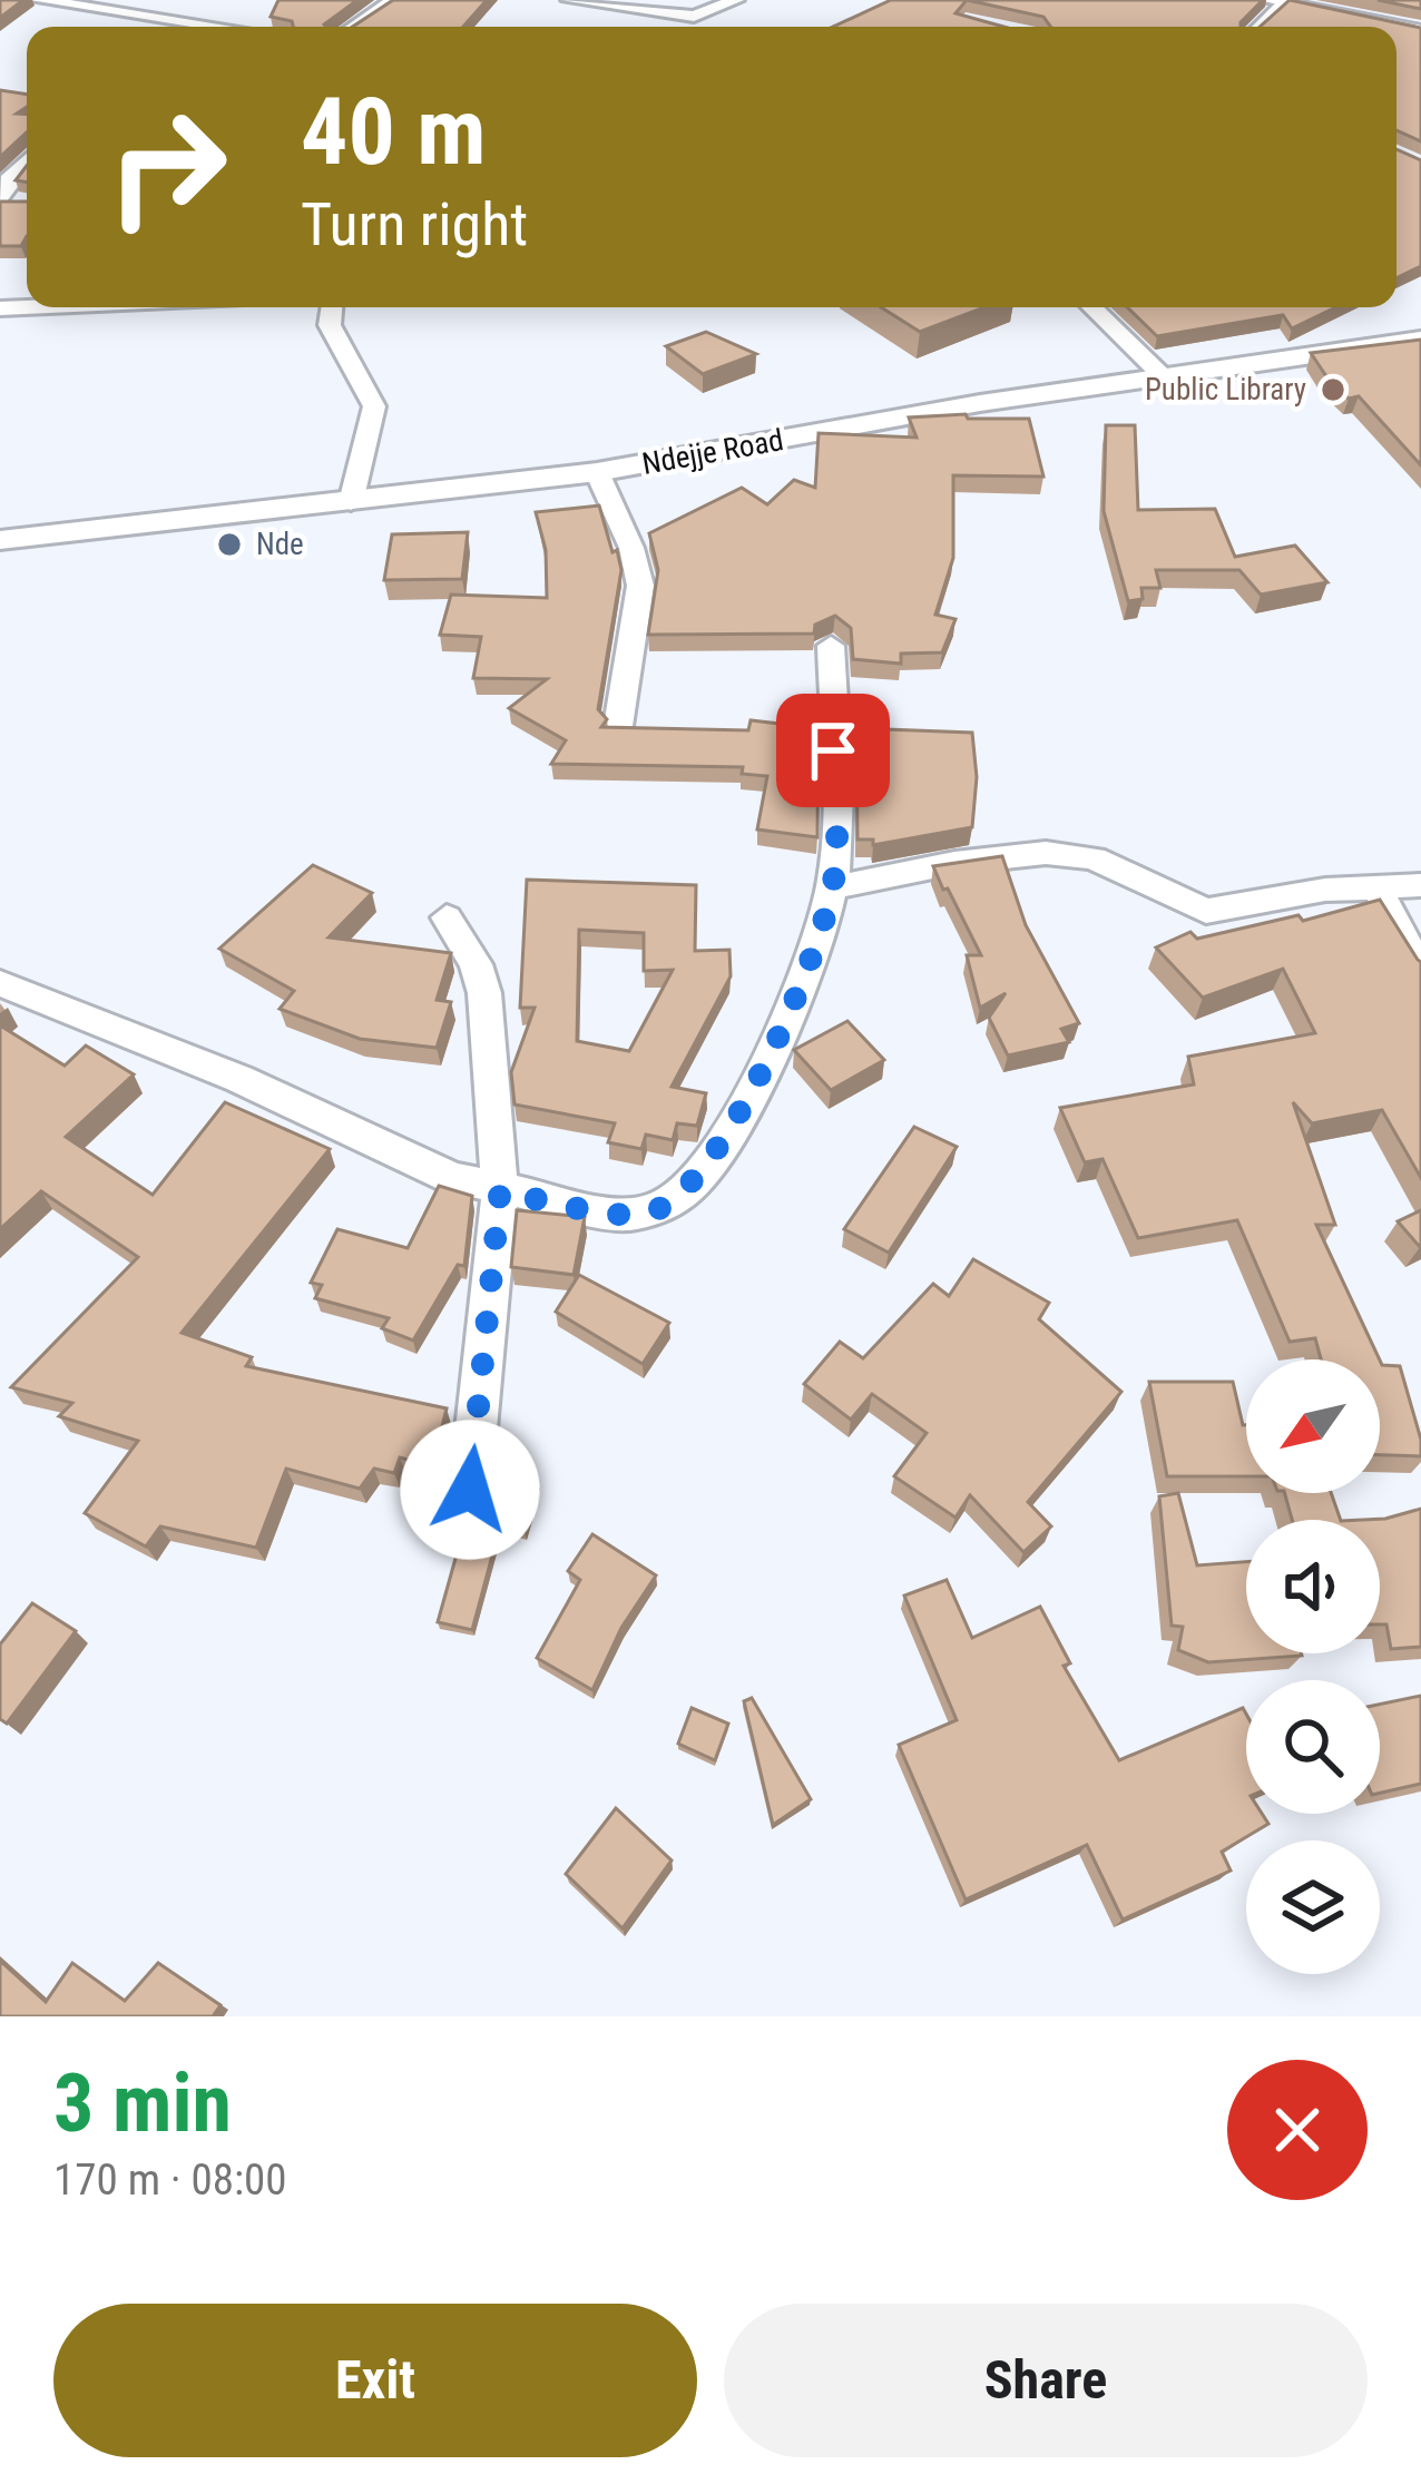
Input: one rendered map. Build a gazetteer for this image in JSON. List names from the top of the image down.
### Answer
{
  "streets": {
    "street": ["Ndejje Road"]
  },
  "places": ["Public Library", "Nde"],
  "north": "bottom left",
  "page": {
    "turn": ["40 m", "Turn right"],
    "heading": ["3 min", "170 m · 08:00"],
    "buttons": ["Exit", "Share"]
  }
}
